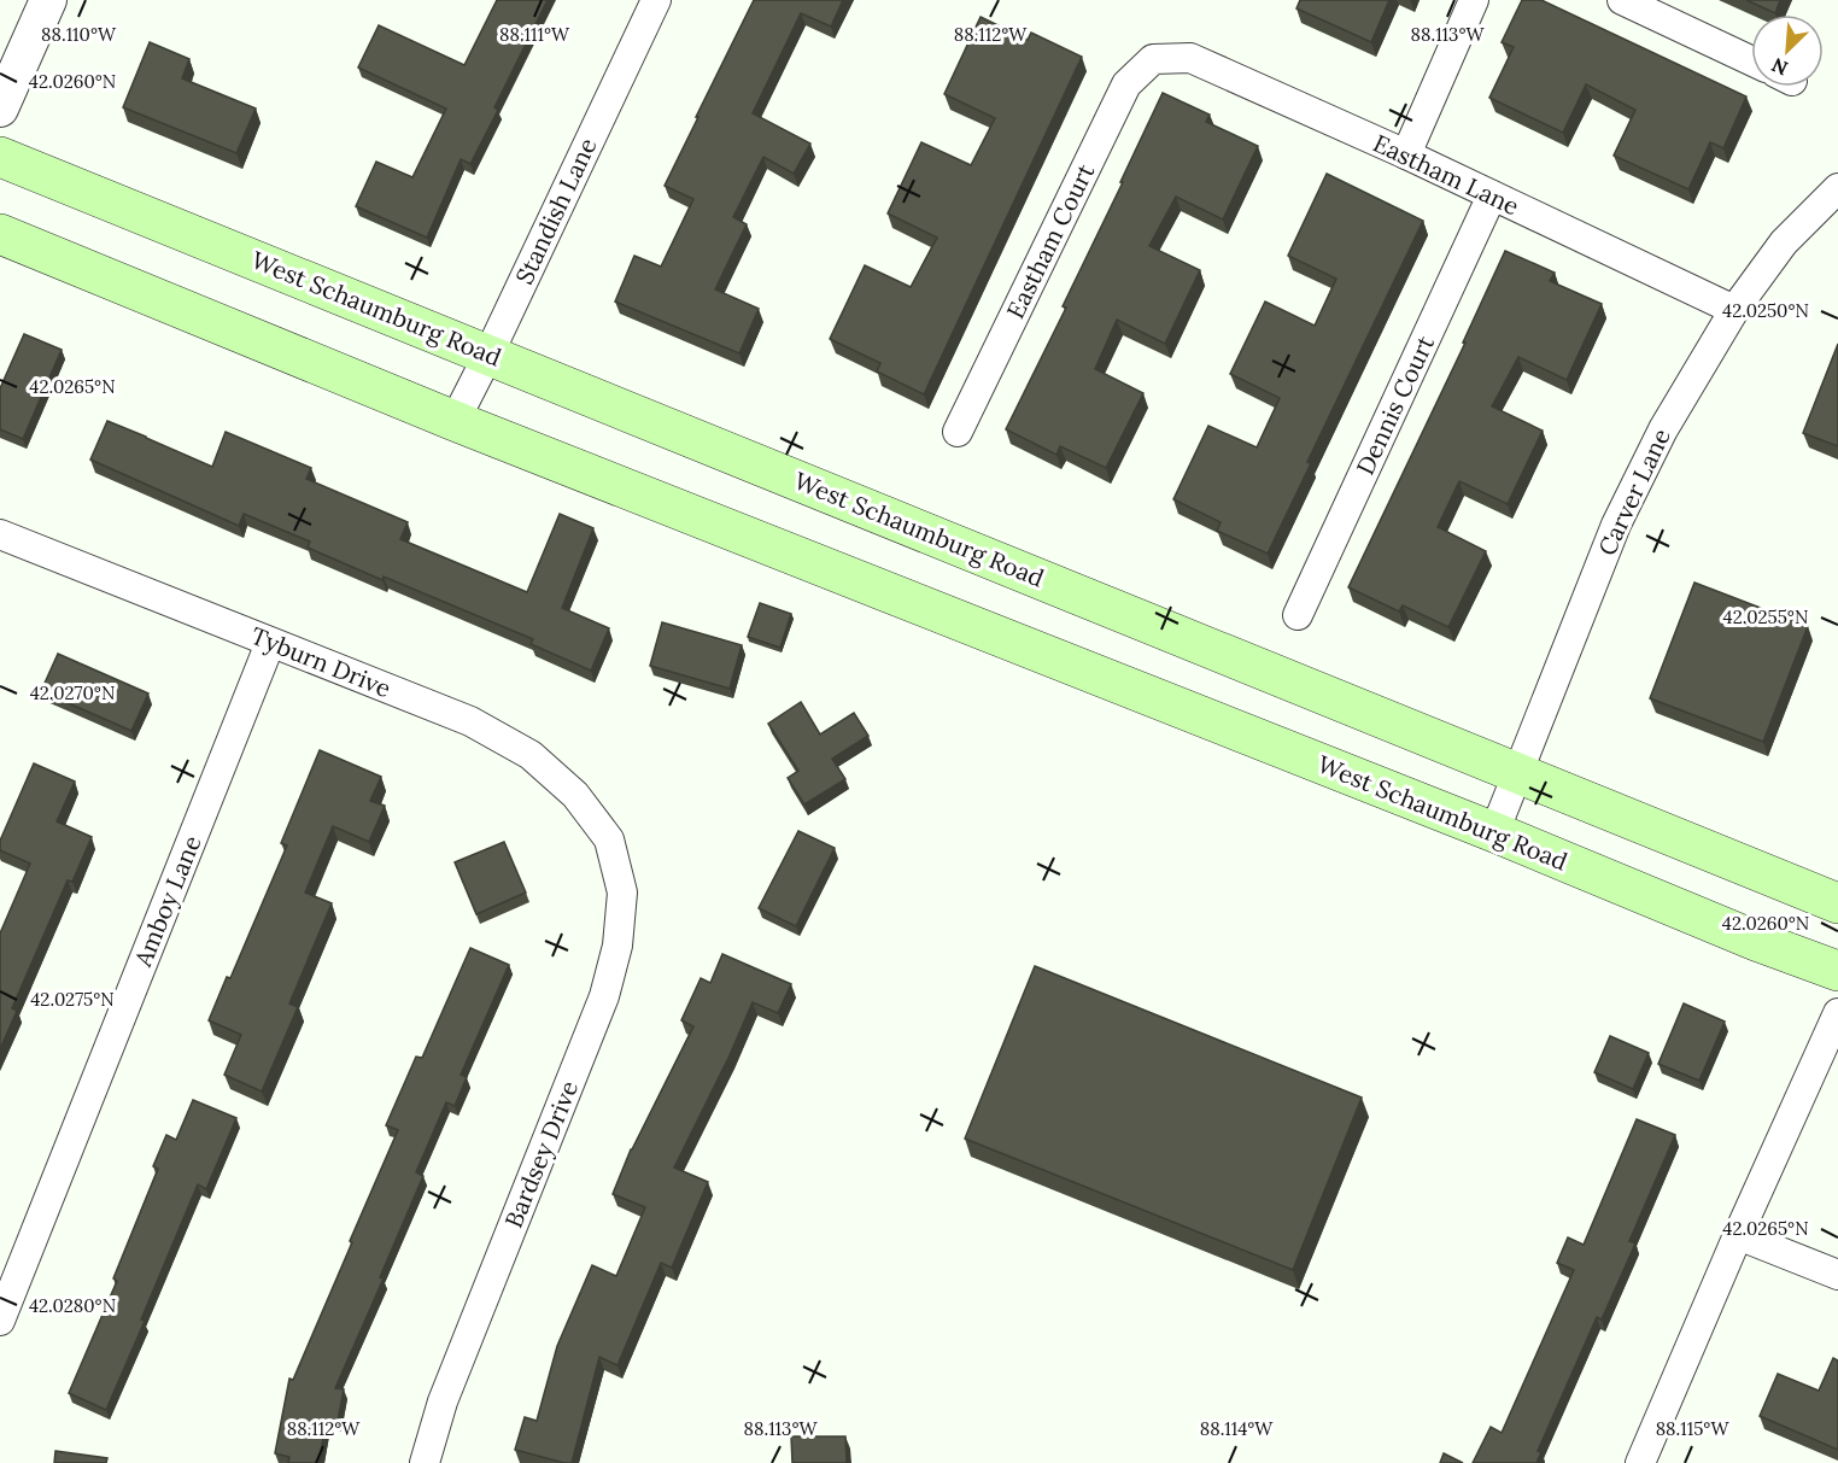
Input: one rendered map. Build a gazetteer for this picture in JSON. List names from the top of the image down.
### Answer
{
  "streets": {
    "main road": ["West Schaumburg Road"],
    "street": [
      "Eastham Lane",
      "Standish Lane",
      "Eastham Court",
      "Dennis Court",
      "Carver Lane",
      "Tyburn Drive",
      "Amboy Lane",
      "Bardsey Drive"
    ]
  },
  "crossings": [
    ["Eastham Lane", "Eastham Court"],
    ["Eastham Lane", "Dennis Court"],
    ["Eastham Lane", "Carver Lane"],
    ["Standish Lane", "West Schaumburg Road"],
    ["West Schaumburg Road", "Carver Lane"],
    ["Tyburn Drive", "Amboy Lane"],
    ["Tyburn Drive", "Bardsey Drive"]
  ],
  "north": "bottom left",
  "coordinates": [
    "88.110°W",
    "88.111°W",
    "88.112°W",
    "88.113°W",
    "42.0260°N",
    "42.0250°N",
    "42.0265°N",
    "42.0255°N",
    "42.0270°N",
    "42.0275°N",
    "42.0280°N",
    "88.114°W",
    "88.115°W"
  ]
}
